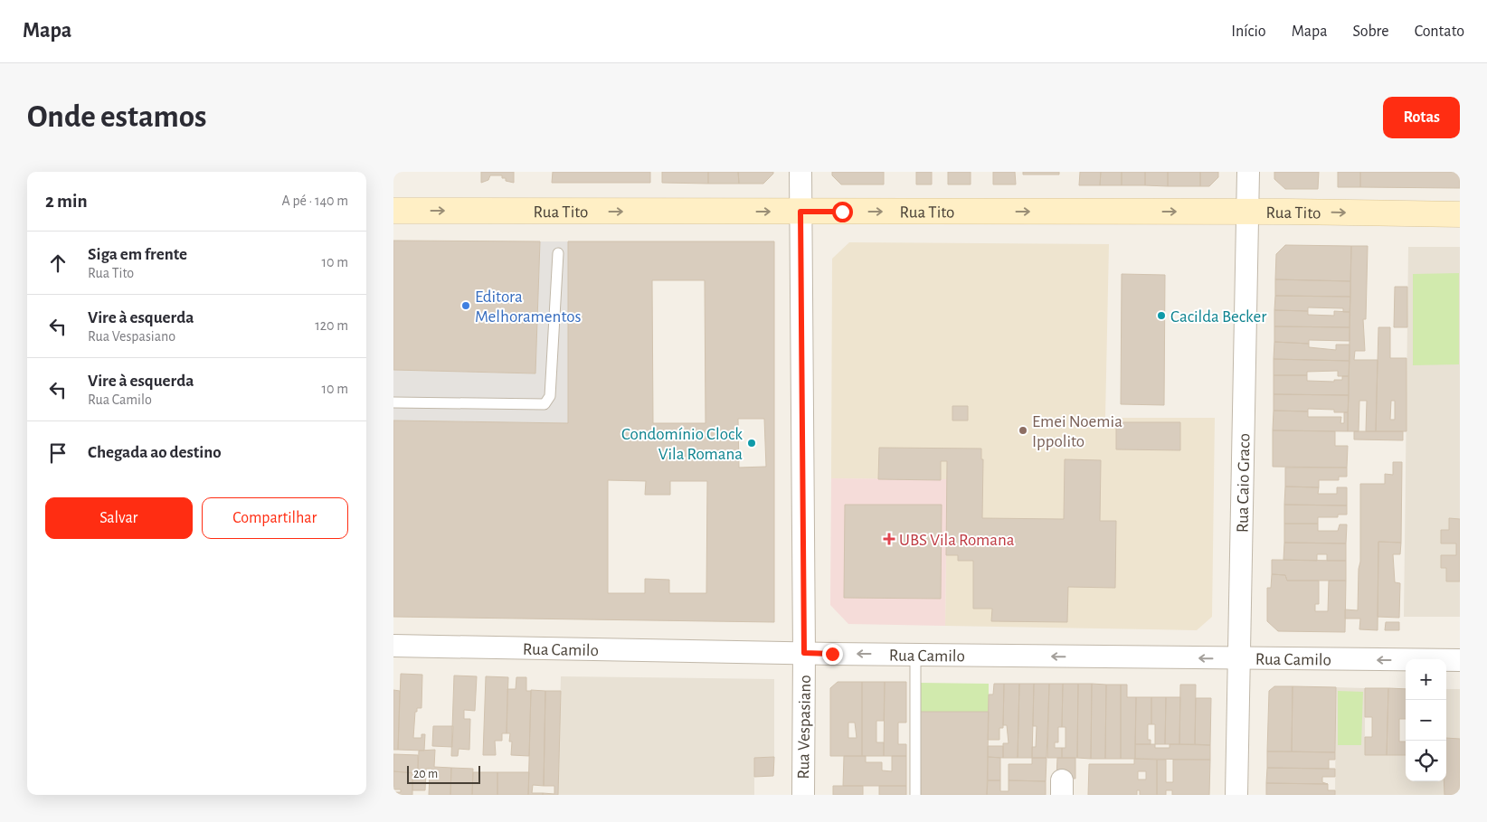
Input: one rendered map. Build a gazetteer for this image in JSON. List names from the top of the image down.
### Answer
{
  "streets": {
    "main road": ["Rua Tito"],
    "street": ["Rua Caio Graco", "Rua Camilo", "Rua Vespasiano"]
  },
  "crossings": [
    ["Rua Tito", "Rua Caio Graco"],
    ["Rua Tito", "Rua Vespasiano"],
    ["Rua Caio Graco", "Rua Camilo"],
    ["Rua Camilo", "Rua Vespasiano"]
  ],
  "one_way": ["Rua Tito", "Rua Camilo"],
  "places": {
    "other": [
      "Editora Melhoramentos",
      "Cacilda Becker",
      "Emei Noemia Ippolito",
      "Condomínio Clock Vila Romana"
    ],
    "health": ["UBS Vila Romana"]
  },
  "scale_bar": "20 m",
  "page": {
    "header": "Mapa",
    "nav": [
      "Início",
      "Mapa",
      "Sobre",
      "Contato"
    ],
    "buttons": [
      "Rotas",
      ["Salvar", "Compartilhar"]
    ],
    "title": "Onde estamos",
    "heading": ["2 min", "A pé · 140 m"],
    "list": [
      ["Siga em frente", "Rua Tito", "10 m"],
      ["Vire à esquerda", "Rua Vespasiano", "120 m"],
      ["Vire à esquerda", "Rua Camilo", "10 m"],
      "Chegada ao destino"
    ],
    "map_buttons": ["+", "−"],
    "scale": "20 m"
  }
}
